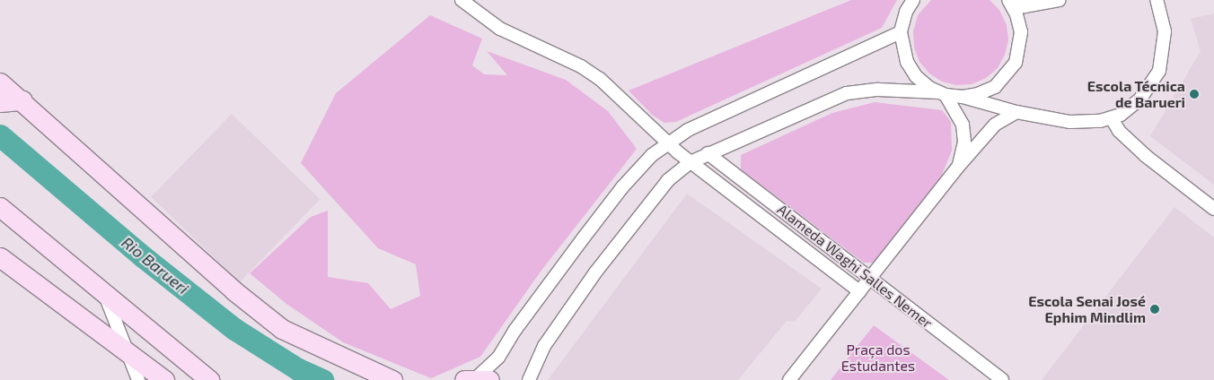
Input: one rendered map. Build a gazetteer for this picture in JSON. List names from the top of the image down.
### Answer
{
  "streets": {
    "street": ["Alameda Waghi Salles Nemer"]
  },
  "water": ["Rio Barueri"],
  "parks": ["Praça dos Estudantes"],
  "places": ["Escola Técnica de Barueri", "Escola Senai José Ephim Mindlim"]
}
